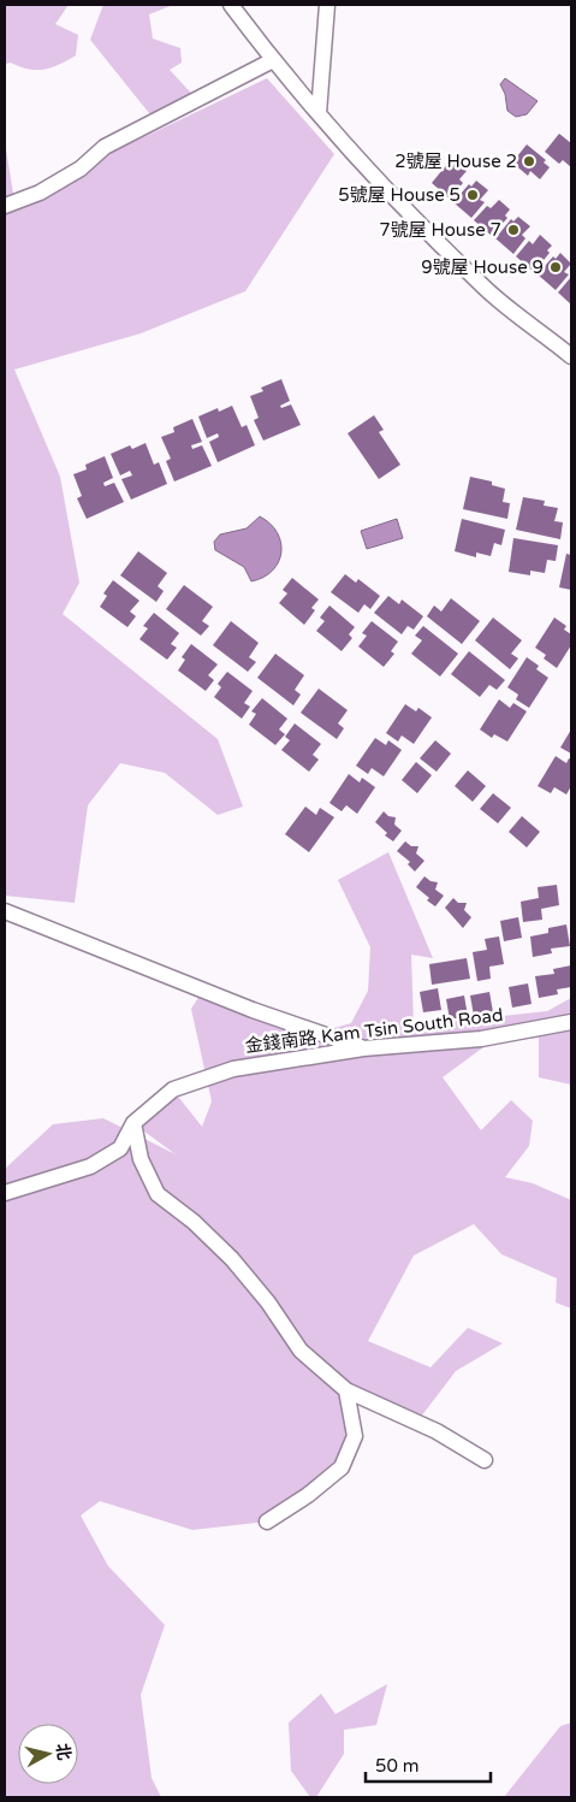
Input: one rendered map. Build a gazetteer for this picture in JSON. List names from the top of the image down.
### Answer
{
  "streets": {
    "street": ["金錢南路 Kam Tsin South Road"]
  },
  "places": [
    "2號屋 House 2",
    "5號屋 House 5",
    "7號屋 House 7",
    "9號屋 House 9"
  ],
  "scale_bar": "50 m",
  "north": "right"
}
